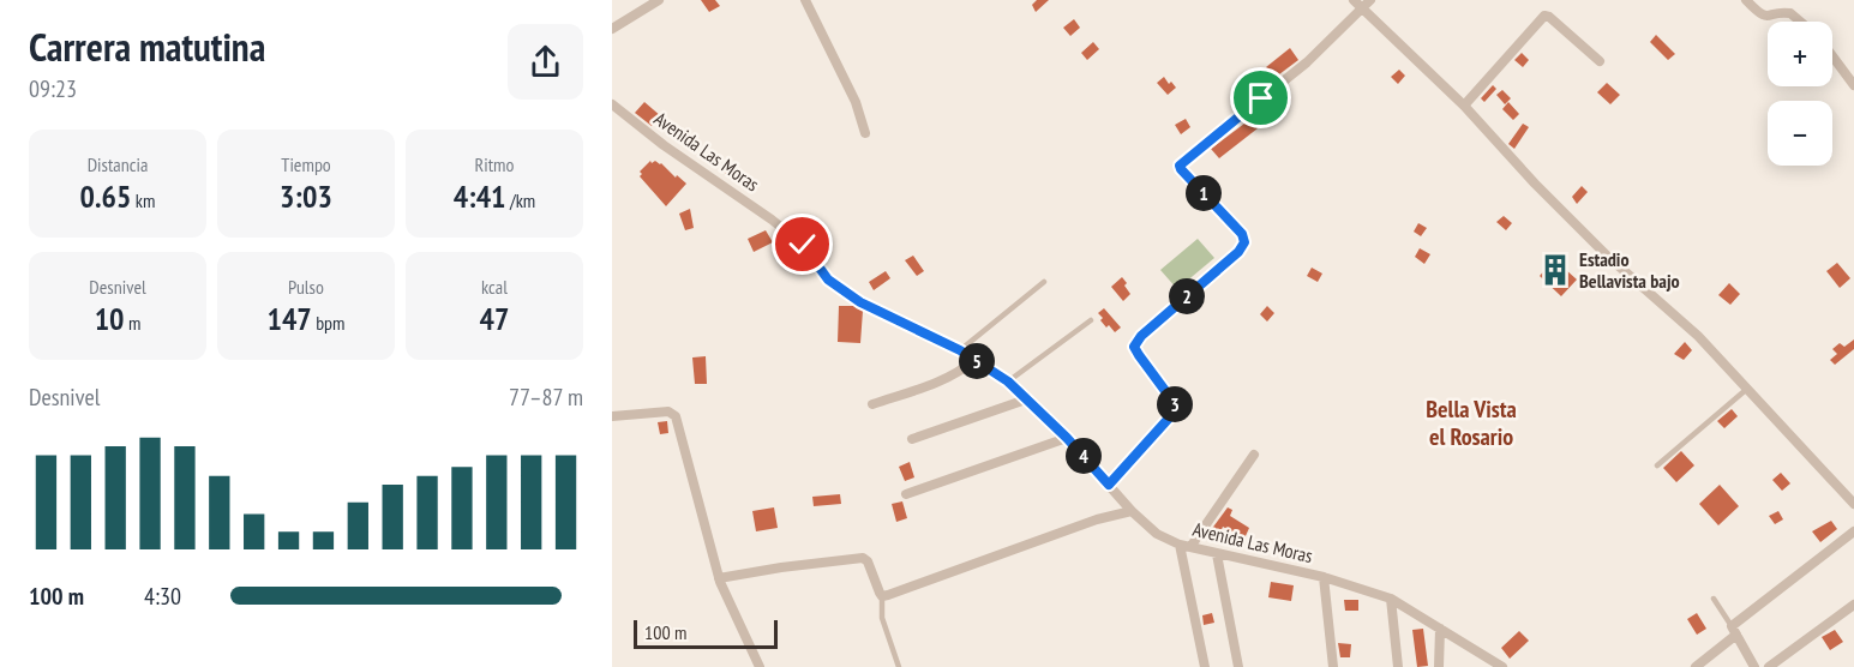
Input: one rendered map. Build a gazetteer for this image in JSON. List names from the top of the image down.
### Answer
{
  "streets": {
    "street": ["Avenida Las Moras"]
  },
  "districts": ["Bella Vista el Rosario"],
  "places": {
    "building": ["Estadio Bellavista bajo"]
  },
  "scale_bar": "100 m",
  "page": {
    "heading": ["Carrera matutina", "09:23"],
    "map_buttons": ["+", "−"],
    "stats": [
      ["Distancia", "0.65 km"],
      ["Tiempo", "3:03"],
      ["Ritmo", "4:41 /km"],
      ["Desnivel", "10 m"],
      ["Pulso", "147 bpm"],
      ["kcal", "47"]
    ],
    "pins": [
      "1",
      "2",
      "5",
      "3",
      "4"
    ],
    "chart": ["Desnivel", "77–87 m"],
    "list": [
      {
        "name": "100 m",
        "note": "4:30"
      }
    ],
    "scale": "100 m"
  }
}
